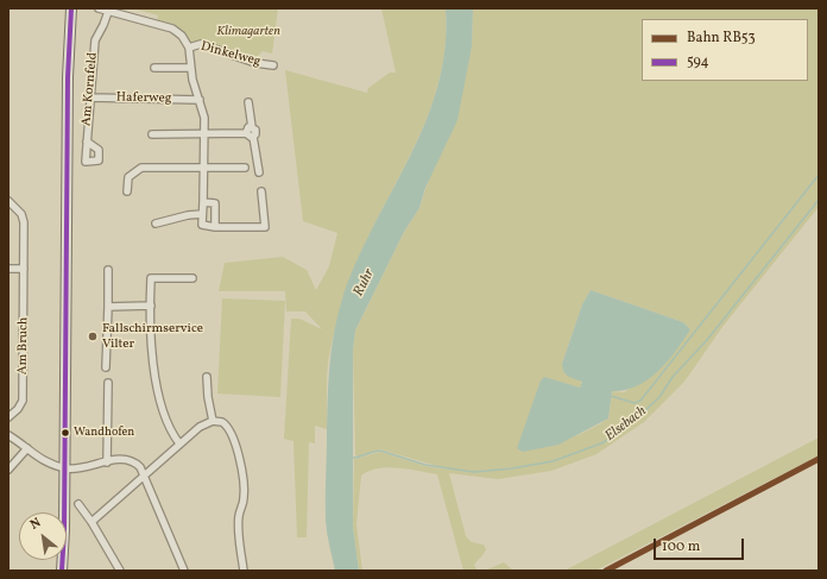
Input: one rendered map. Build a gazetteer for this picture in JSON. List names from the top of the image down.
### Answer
{
  "streets": {
    "street": [
      "Dinkelweg",
      "Am Kornfeld",
      "Haferweg",
      "Am Bruch"
    ]
  },
  "crossings": [
    ["Am Kornfeld", "Haferweg"]
  ],
  "water": ["Ruhr", "Elsebach"],
  "parks": ["Klimagarten"],
  "places": ["Fallschirmservice Vilter", "Wandhofen"],
  "lines": ["transit line 594", "rail line RB53"],
  "legend": ["Bahn RB53", "594"],
  "scale_bar": "100 m",
  "north": "top left"
}
